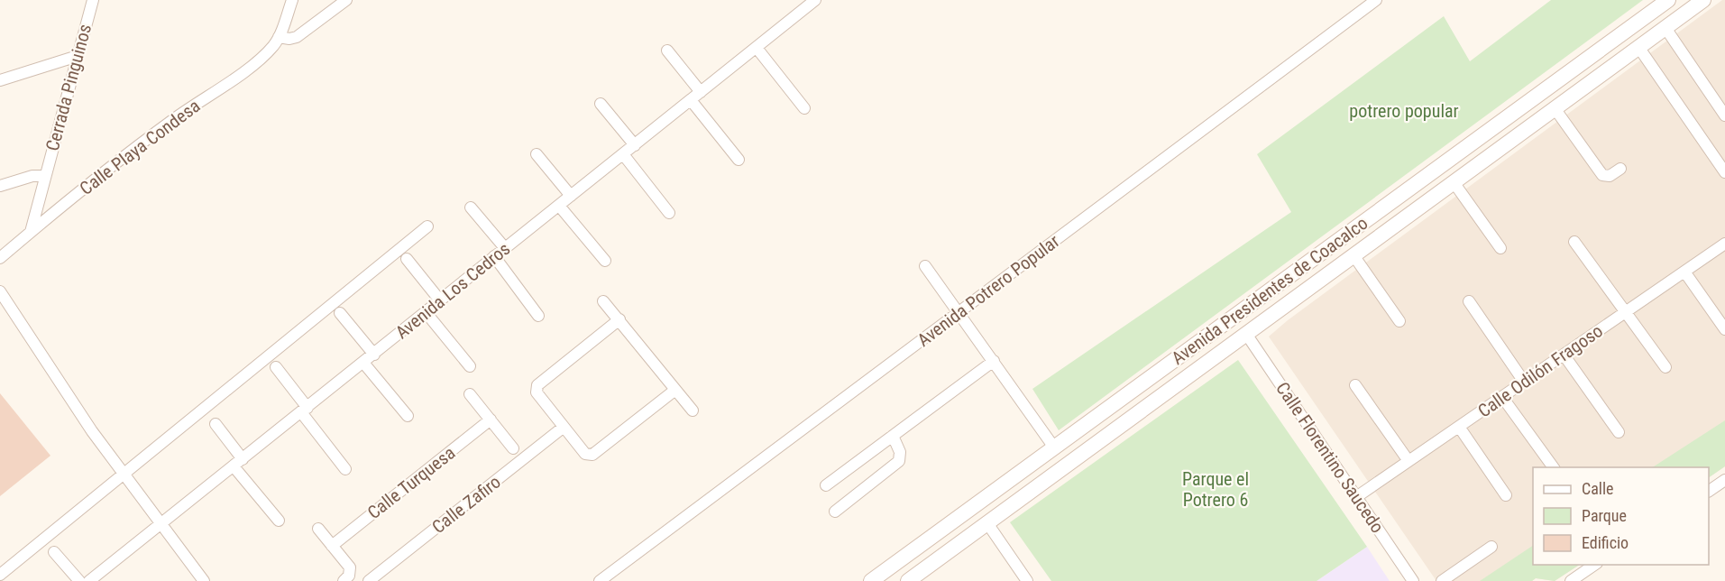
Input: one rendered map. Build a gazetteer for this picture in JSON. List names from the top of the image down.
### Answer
{
  "streets": {
    "street": [
      "Cerrada Pinguinos",
      "Calle Playa Condesa",
      "Avenida Los Cedros",
      "Avenida Potrero Popular",
      "Avenida Presidentes de Coacalco",
      "Calle Odilón Fragoso",
      "Calle Florentino Saucedo",
      "Calle Turquesa",
      "Calle Zafiro"
    ]
  },
  "crossings": [
    ["Cerrada Pinguinos", "Calle Playa Condesa"],
    ["Avenida Presidentes de Coacalco", "Calle Florentino Saucedo"],
    ["Calle Odilón Fragoso", "Calle Florentino Saucedo"]
  ],
  "parks": ["potrero popular", "Parque el Potrero 6"],
  "legend": ["Calle", "Parque", "Edificio"]
}
